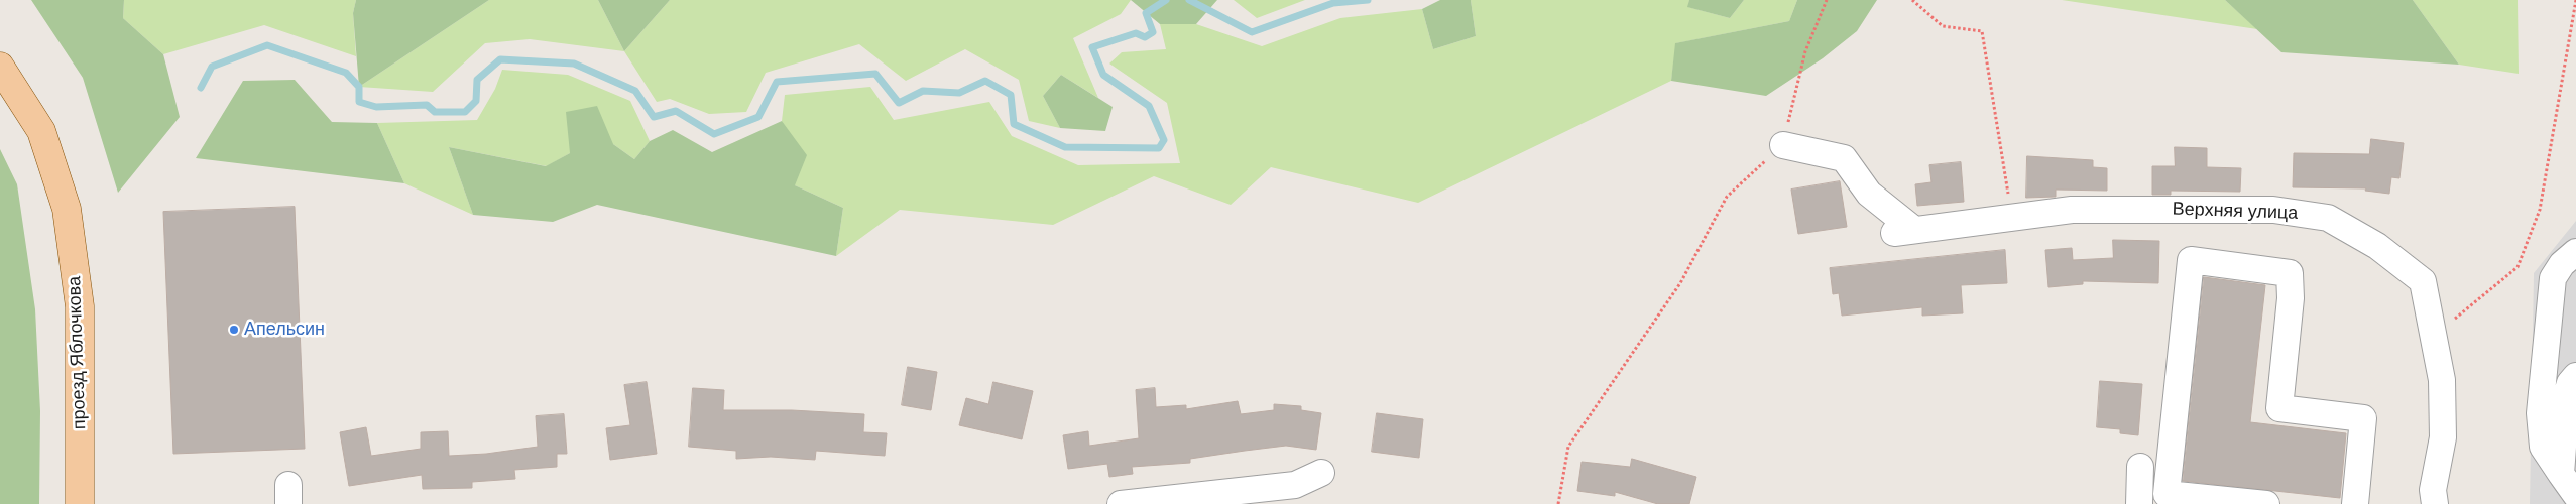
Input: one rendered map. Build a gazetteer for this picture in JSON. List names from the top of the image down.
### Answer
{
  "streets": {
    "main road": ["проезд Яблочкова"],
    "street": ["Верхняя улица"]
  },
  "places": ["Апельсин"]
}
